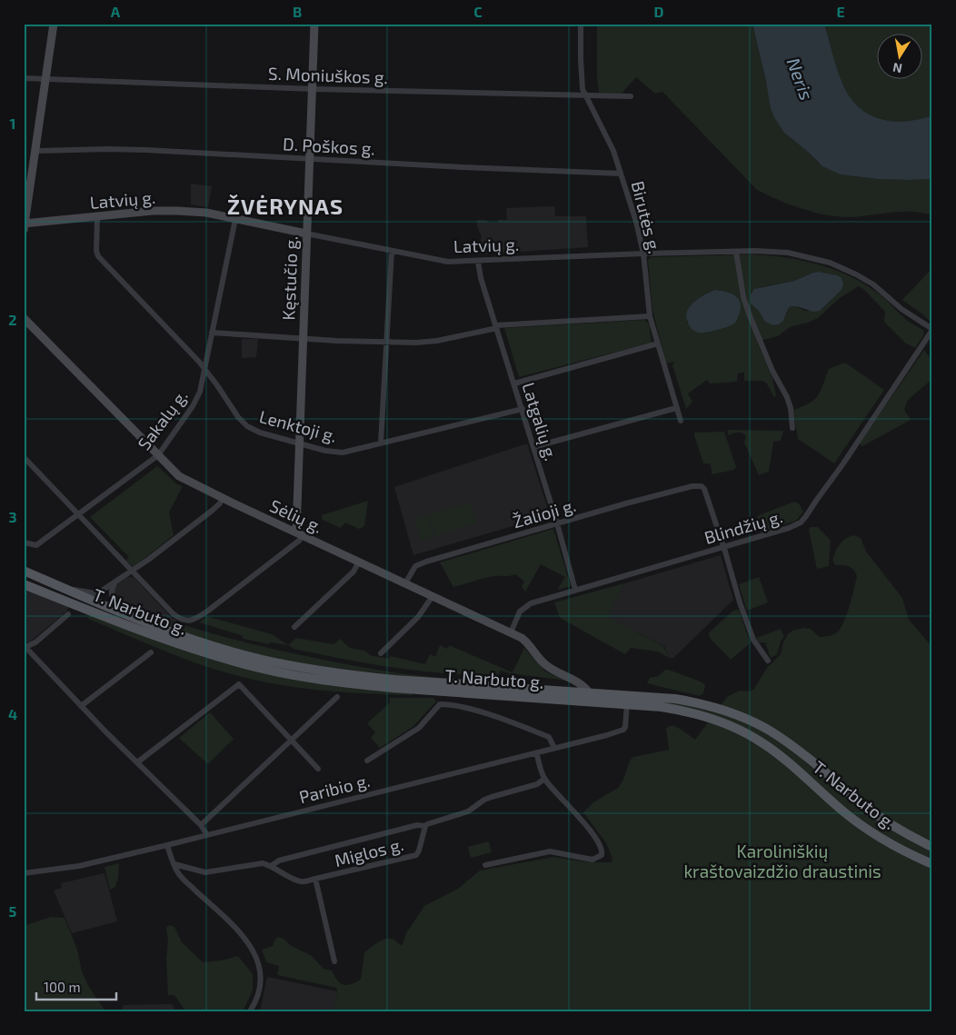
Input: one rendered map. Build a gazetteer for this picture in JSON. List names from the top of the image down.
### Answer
{
  "streets": {
    "main road": [
      "Latvių g.",
      "Kęstučio g.",
      "Sėlių g.",
      "T. Narbuto g."
    ],
    "street": [
      "S. Moniuškos g.",
      "D. Poškos g.",
      "Birutės g.",
      "Sakalų g.",
      "Latgalių g.",
      "Lenktoji g.",
      "Žalioji g.",
      "Blindžių g.",
      "Paribio g.",
      "Miglos g."
    ]
  },
  "crossings": [
    ["S. Moniuškos g.", "Birutės g."],
    ["S. Moniuškos g.", "Kęstučio g."],
    ["D. Poškos g.", "Birutės g."],
    ["D. Poškos g.", "Kęstučio g."],
    ["Latvių g.", "Birutės g."],
    ["Latvių g.", "Kęstučio g."],
    ["Latvių g.", "Sakalų g."],
    ["Latvių g.", "Latgalių g."],
    ["Latvių g.", "Lenktoji g."],
    ["Latvių g.", "Blindžių g."],
    ["Kęstučio g.", "Lenktoji g."],
    ["Kęstučio g.", "Sėlių g."],
    ["Sakalų g.", "Lenktoji g."],
    ["Sakalų g.", "Sėlių g."],
    ["Latgalių g.", "Lenktoji g."],
    ["Latgalių g.", "Žalioji g."],
    ["Latgalių g.", "Blindžių g."],
    ["Žalioji g.", "Sėlių g."],
    ["Žalioji g.", "Blindžių g."],
    ["Sėlių g.", "Blindžių g."],
    ["Sėlių g.", "T. Narbuto g."],
    ["T. Narbuto g.", "Paribio g."]
  ],
  "districts": ["ŽVĖRYNAS"],
  "water": ["Neris"],
  "parks": ["Karoliniškių kraštovaizdžio draustinis"],
  "scale_bar": "100 m",
  "north": "bottom",
  "grid": {
    "columns": [
      "A",
      "B",
      "C",
      "D",
      "E"
    ],
    "rows": [
      "1",
      "2",
      "3",
      "4",
      "5"
    ]
  }
}
